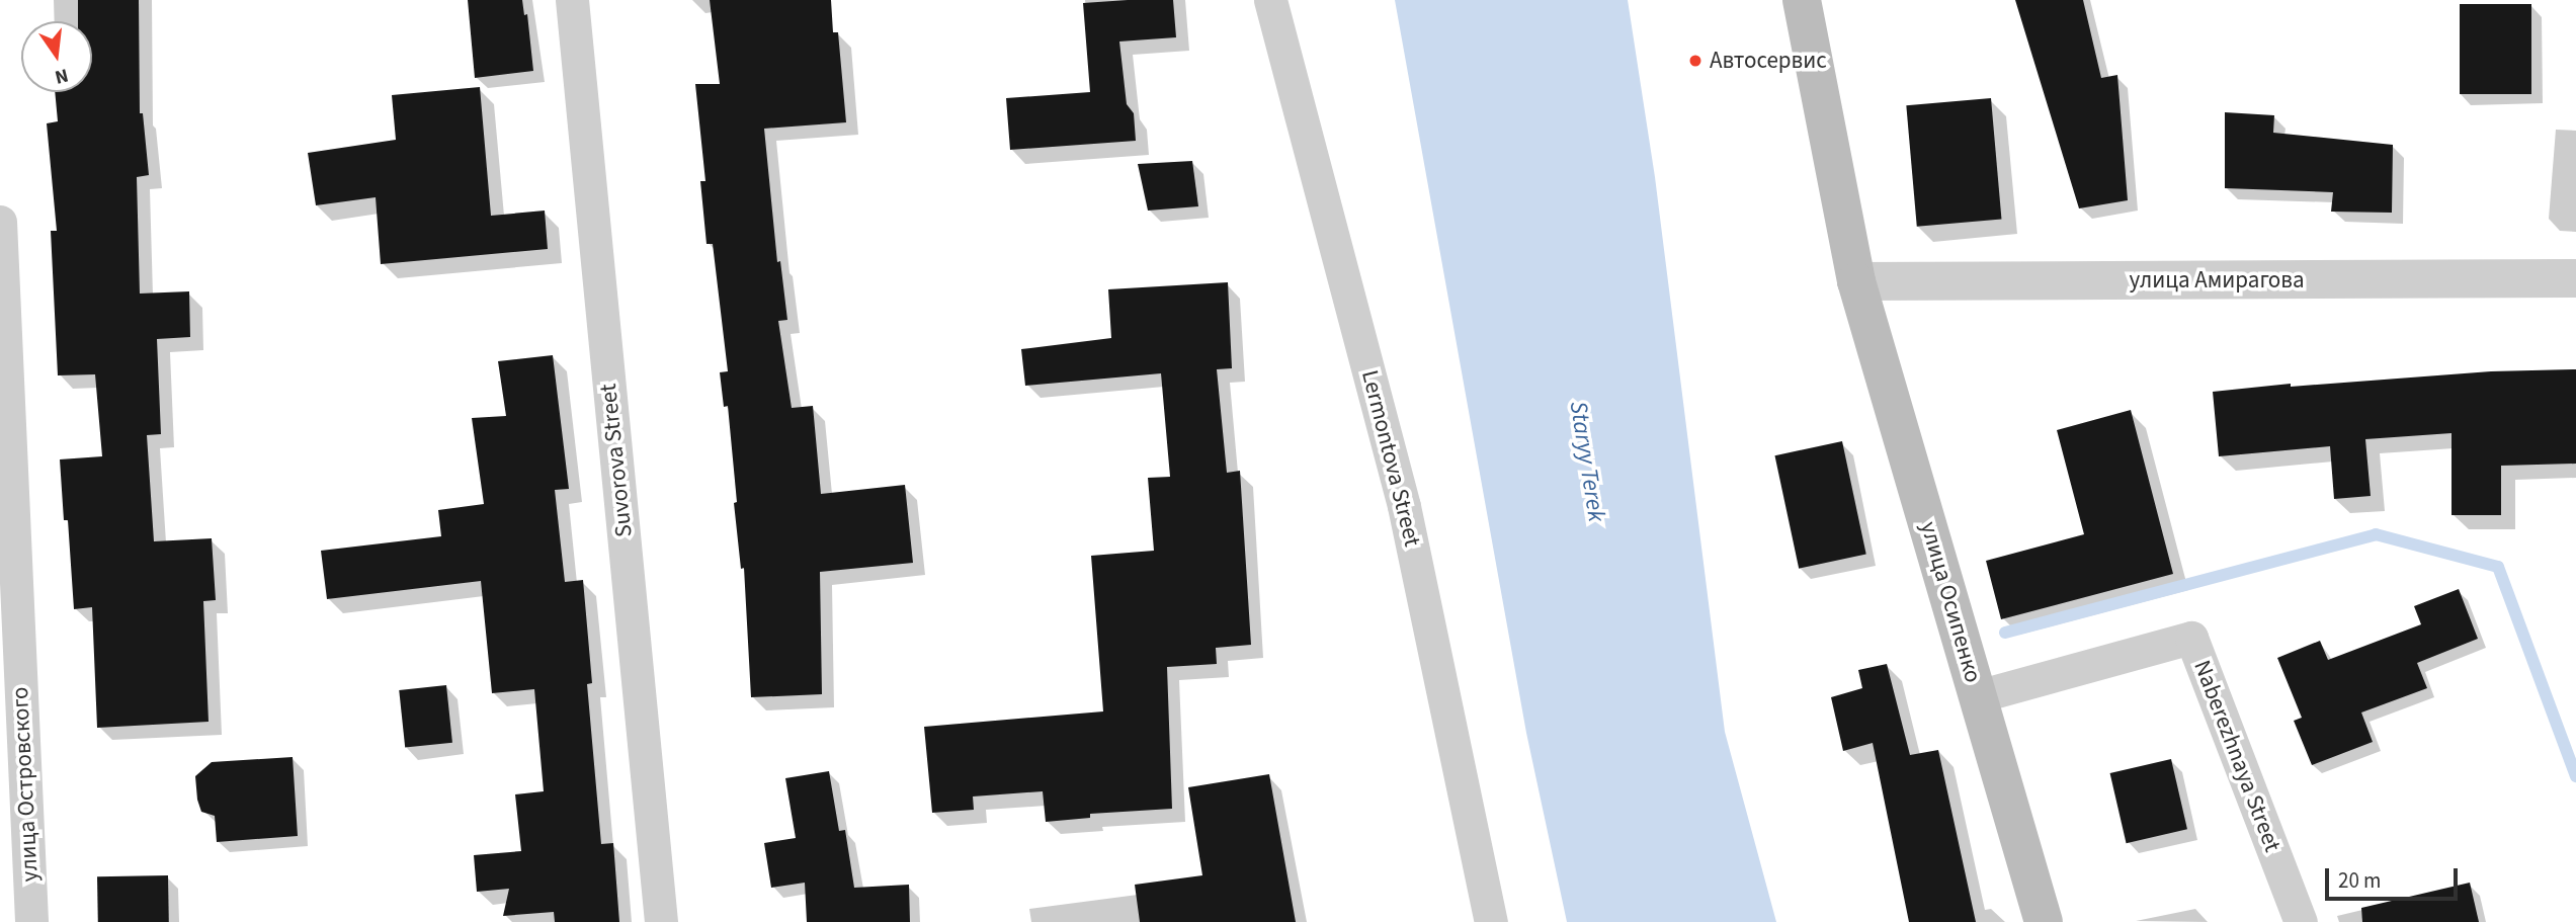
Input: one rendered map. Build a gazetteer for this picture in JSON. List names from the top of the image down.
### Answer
{
  "streets": {
    "main road": ["улица Осипенко"],
    "street": [
      "улица Амирагова",
      "Lermontova Street",
      "Suvorova Street",
      "Naberezhnaya Street",
      "улица Островского"
    ]
  },
  "crossings": [
    ["улица Амирагова", "улица Осипенко"],
    ["улица Осипенко", "Naberezhnaya Street"]
  ],
  "water": ["Staryy Terek"],
  "places": ["Автосервис"],
  "scale_bar": "20 m",
  "north": "bottom"
}
